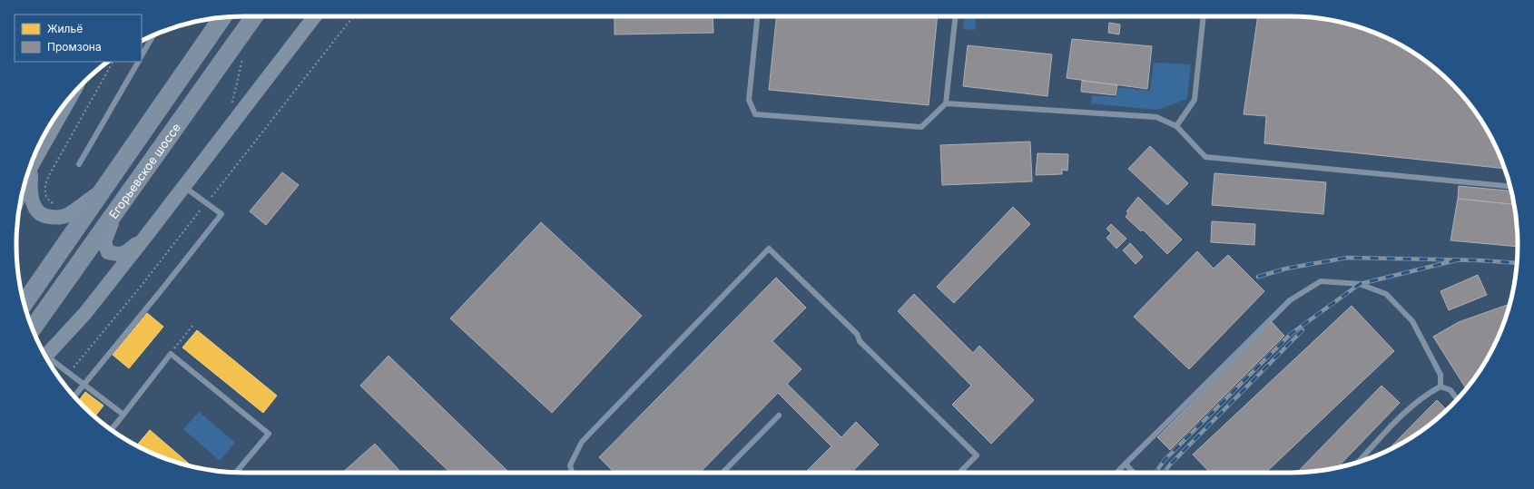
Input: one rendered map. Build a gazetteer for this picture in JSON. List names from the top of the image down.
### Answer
{
  "streets": {
    "main road": ["Егорьевское шоссе"]
  },
  "legend": ["Жильё", "Промзона"]
}
